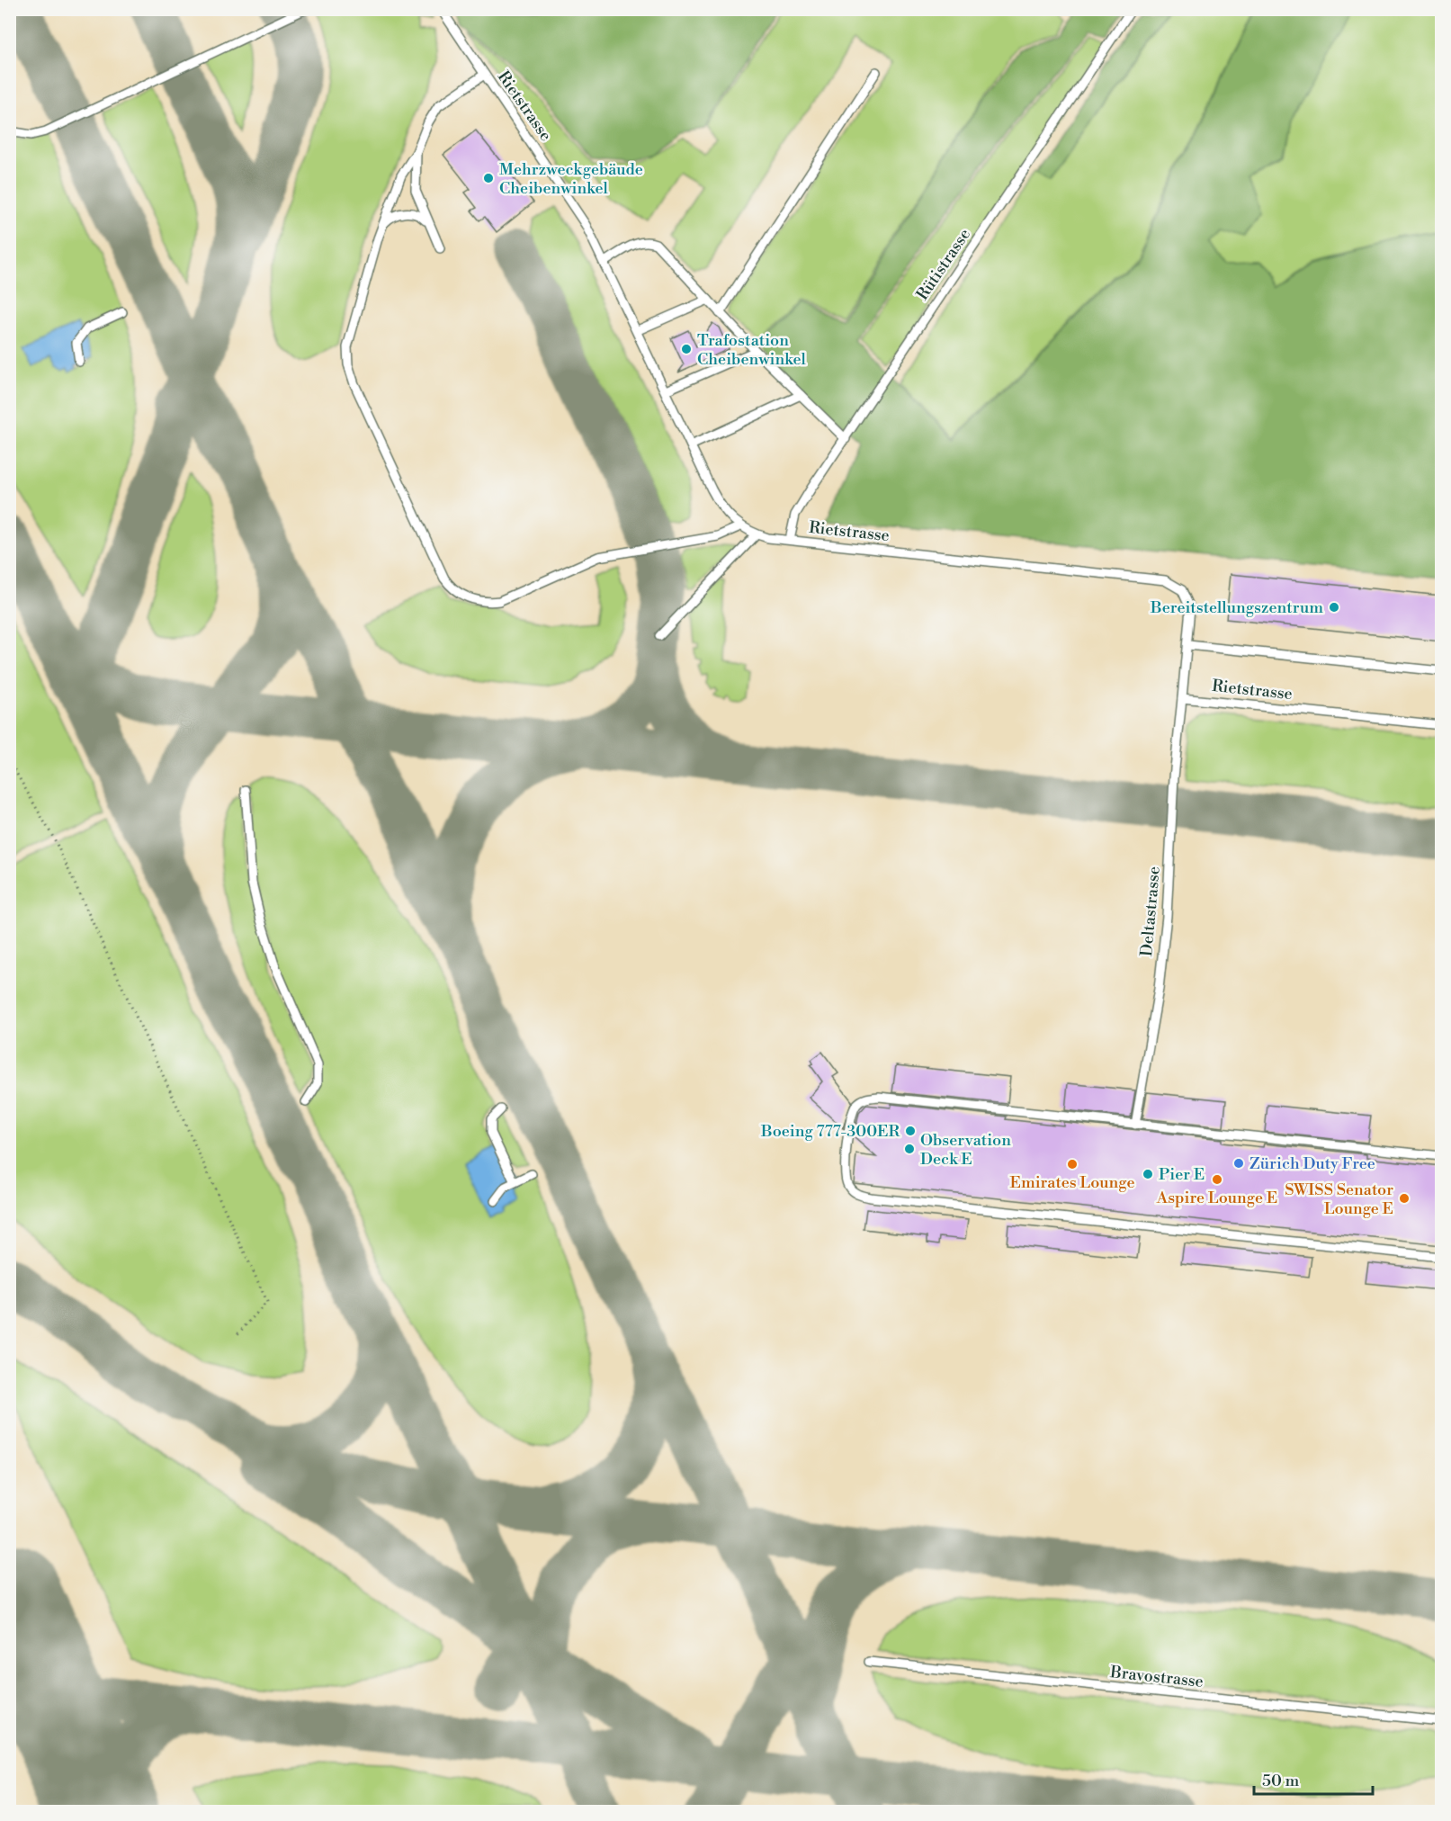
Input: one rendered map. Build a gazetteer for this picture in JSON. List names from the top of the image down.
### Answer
{
  "streets": {
    "lane": [
      "Rietstrasse",
      "Rütistrasse",
      "Deltastrasse",
      "Bravostrasse"
    ]
  },
  "crossings": [
    ["Rietstrasse", "Rütistrasse"],
    ["Rietstrasse", "Deltastrasse"]
  ],
  "places": [
    "Mehrzweckgebäude Cheibenwinkel",
    "Trafostation Cheibenwinkel",
    "Bereitstellungszentrum",
    "Boeing 777-300ER",
    "Observation Deck E",
    "Zürich Duty Free",
    "Emirates Lounge",
    "Pier E",
    "Aspire Lounge E",
    "SWISS Senator Lounge E"
  ],
  "scale_bar": "50 m"
}
